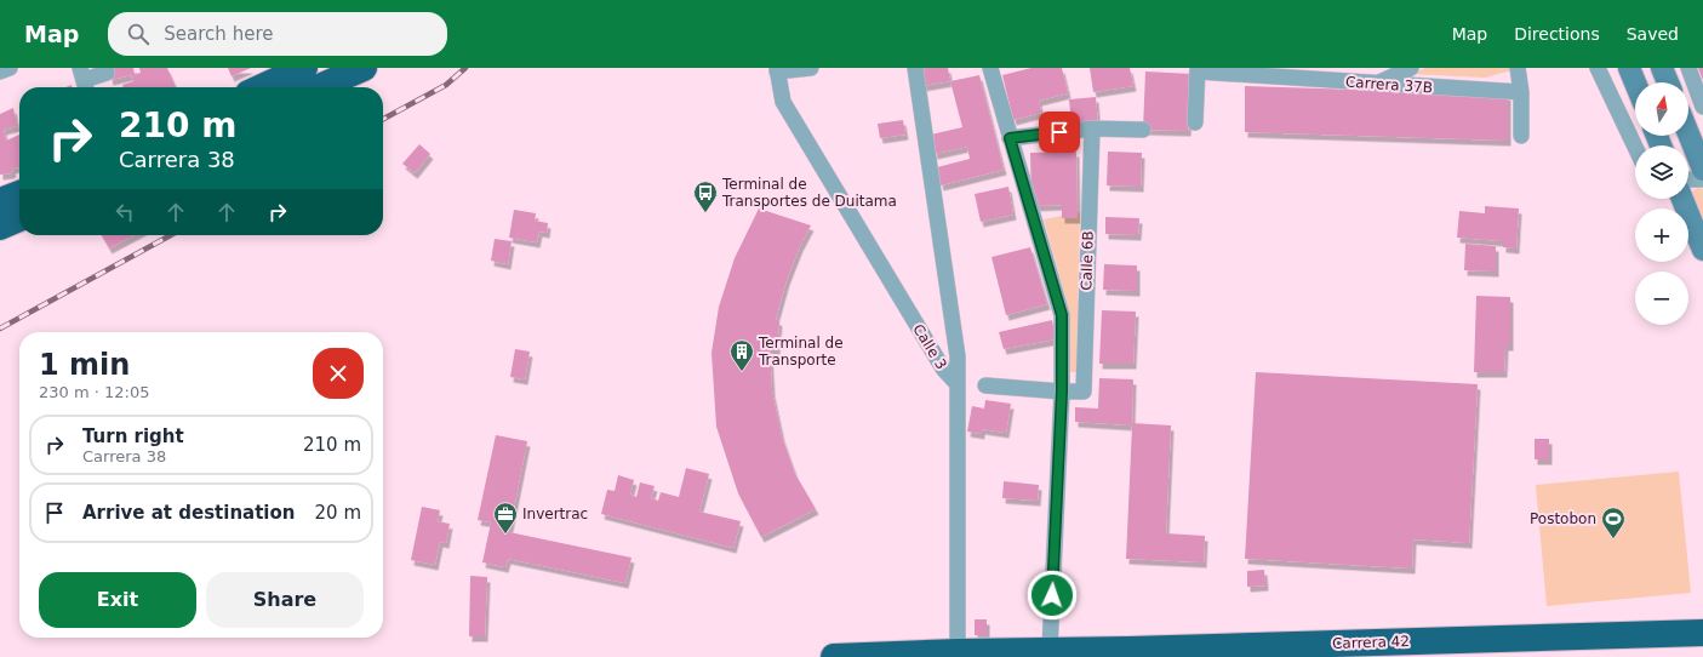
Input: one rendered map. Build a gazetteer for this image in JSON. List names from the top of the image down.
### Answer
{
  "streets": {
    "highway": ["Carrera 42"],
    "street": ["Carrera 37B", "Calle 6B", "Calle 3"]
  },
  "crossings": [
    ["Calle 3", "Carrera 42"]
  ],
  "places": {
    "bus stop": ["Terminal de Transportes de Duitama"],
    "building": ["Terminal de Transporte"],
    "office": ["Invertrac"],
    "sports": ["Postobon"]
  },
  "north": "top",
  "page": {
    "header": "Map",
    "search": "Search here",
    "nav": ["Map", "Directions", "Saved"],
    "map_buttons": ["+", "−"],
    "turn": ["210 m", "Carrera 38"],
    "heading": ["1 min", "230 m · 12:05"],
    "list": [
      {
        "name": "Turn right",
        "note": "Carrera 38",
        "value": "210 m"
      },
      {
        "name": "Arrive at destination",
        "value": "20 m"
      }
    ],
    "buttons": ["Exit", "Share"]
  }
}
